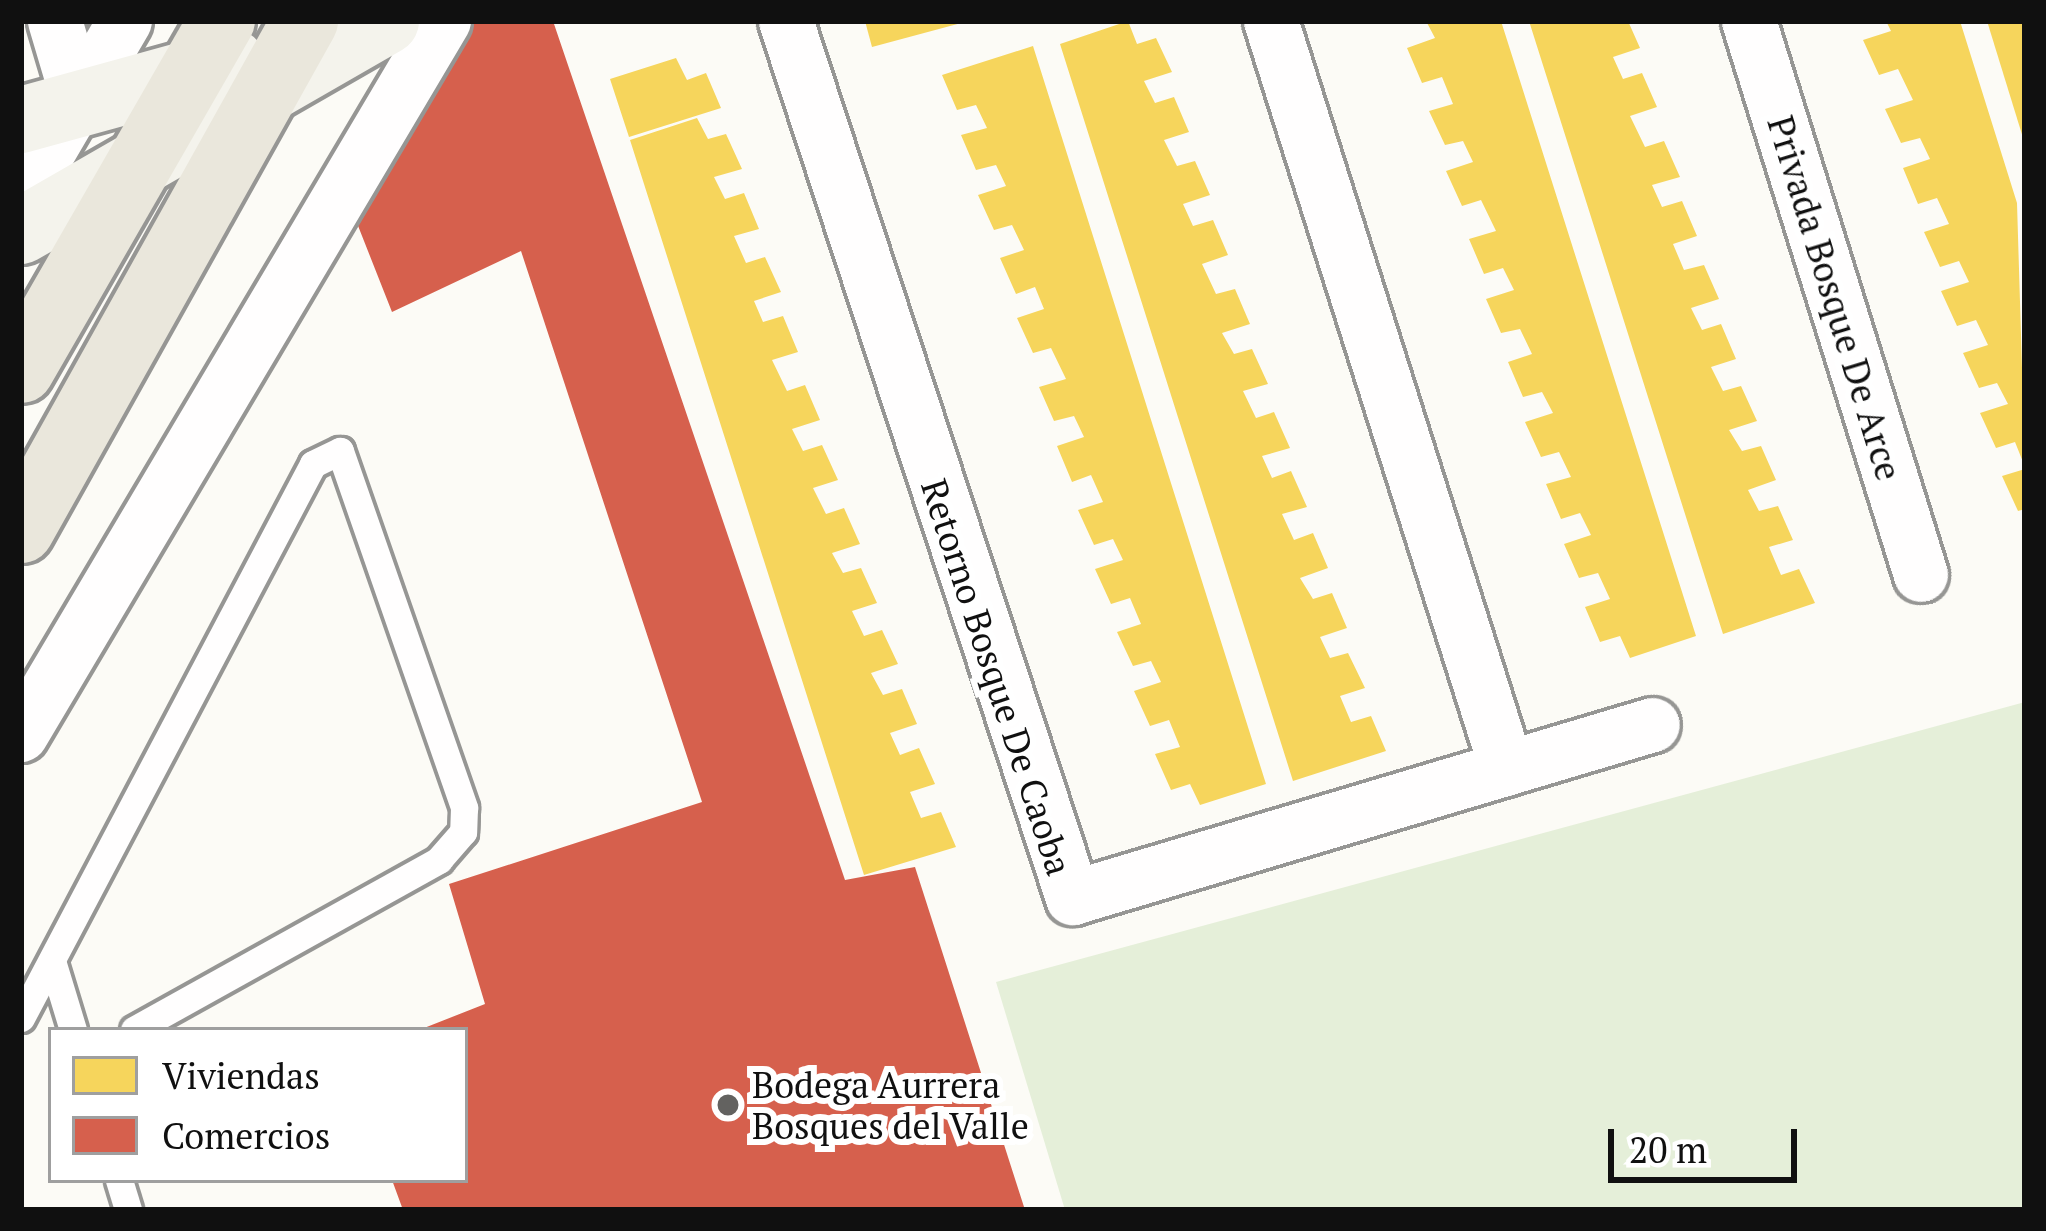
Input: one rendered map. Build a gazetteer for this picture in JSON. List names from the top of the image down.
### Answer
{
  "streets": {
    "street": ["Privada Bosque De Arce", "Retorno Bosque De Caoba"]
  },
  "places": ["Bodega Aurrera Bosques del Valle"],
  "legend": ["Viviendas", "Comercios"],
  "scale_bar": "20 m"
}
